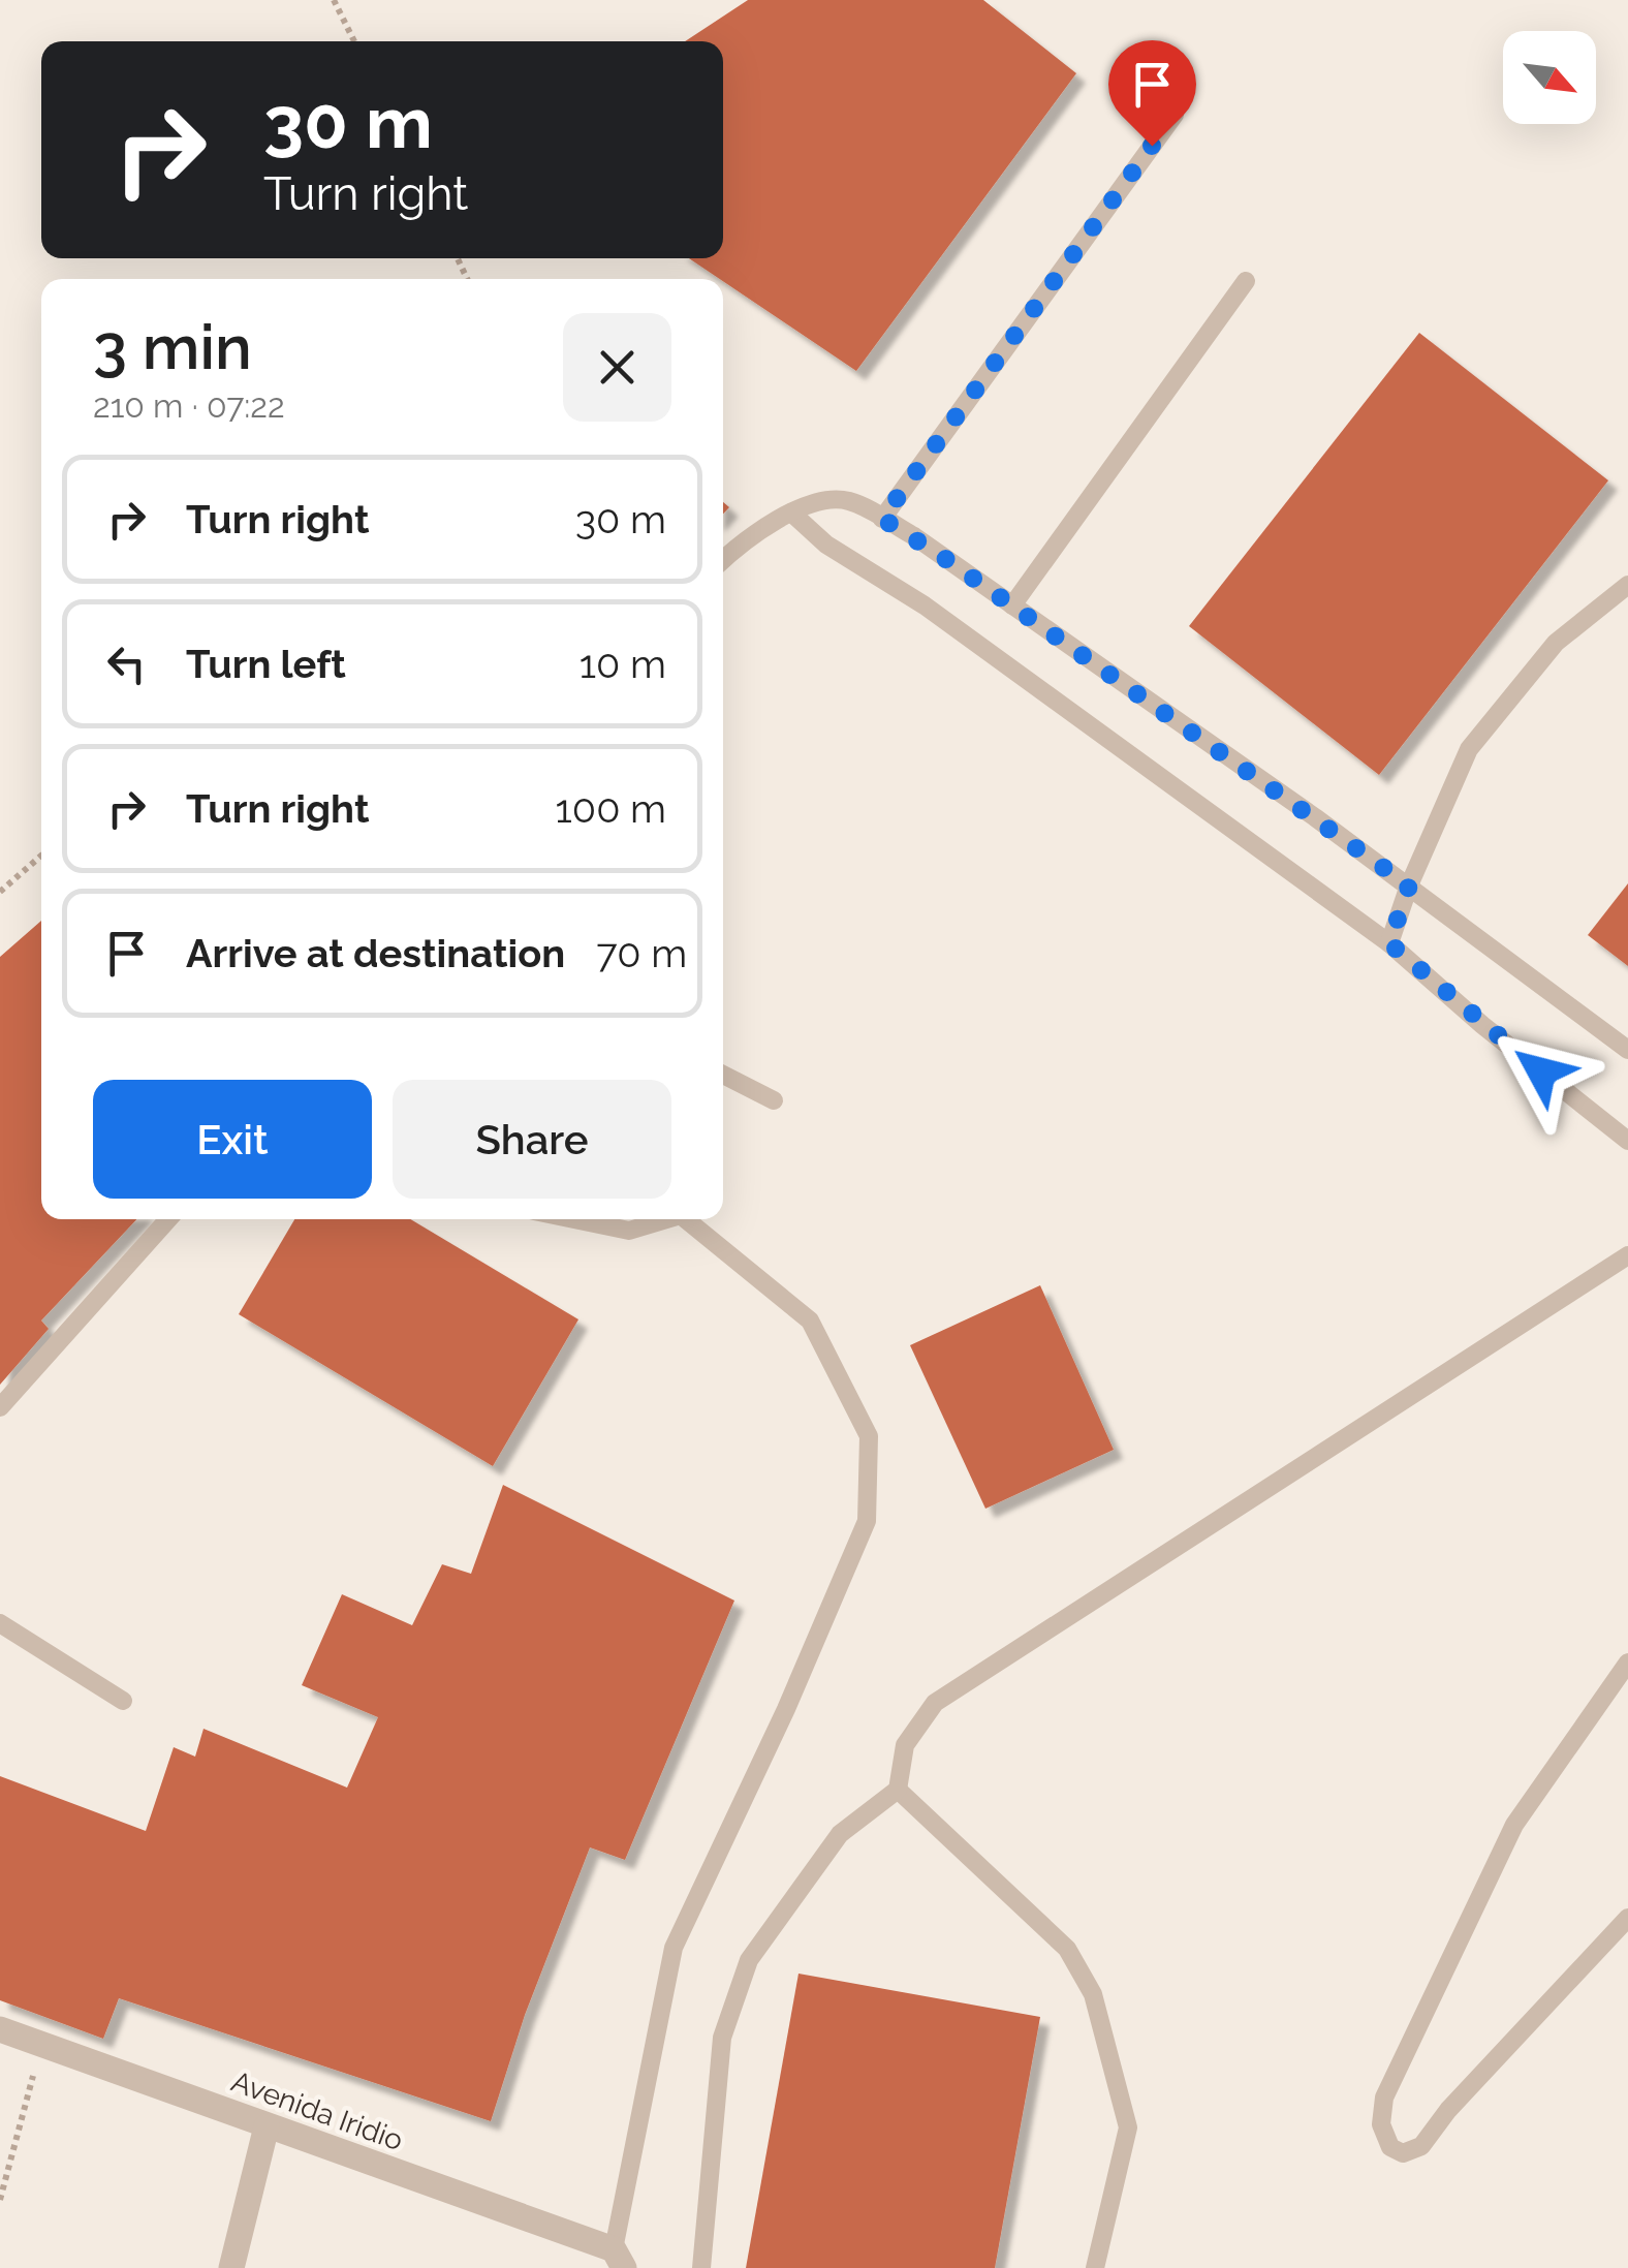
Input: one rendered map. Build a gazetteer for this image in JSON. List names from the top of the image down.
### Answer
{
  "streets": {
    "street": ["Avenida Iridio"]
  },
  "north": "bottom right",
  "page": {
    "turn": ["30 m", "Turn right"],
    "heading": ["3 min", "210 m · 07:22"],
    "list": [
      {
        "name": "Turn right",
        "value": "30 m"
      },
      {
        "name": "Turn left",
        "value": "10 m"
      },
      {
        "name": "Turn right",
        "value": "100 m"
      },
      {
        "name": "Arrive at destination",
        "value": "70 m"
      }
    ],
    "buttons": ["Exit", "Share"]
  }
}
